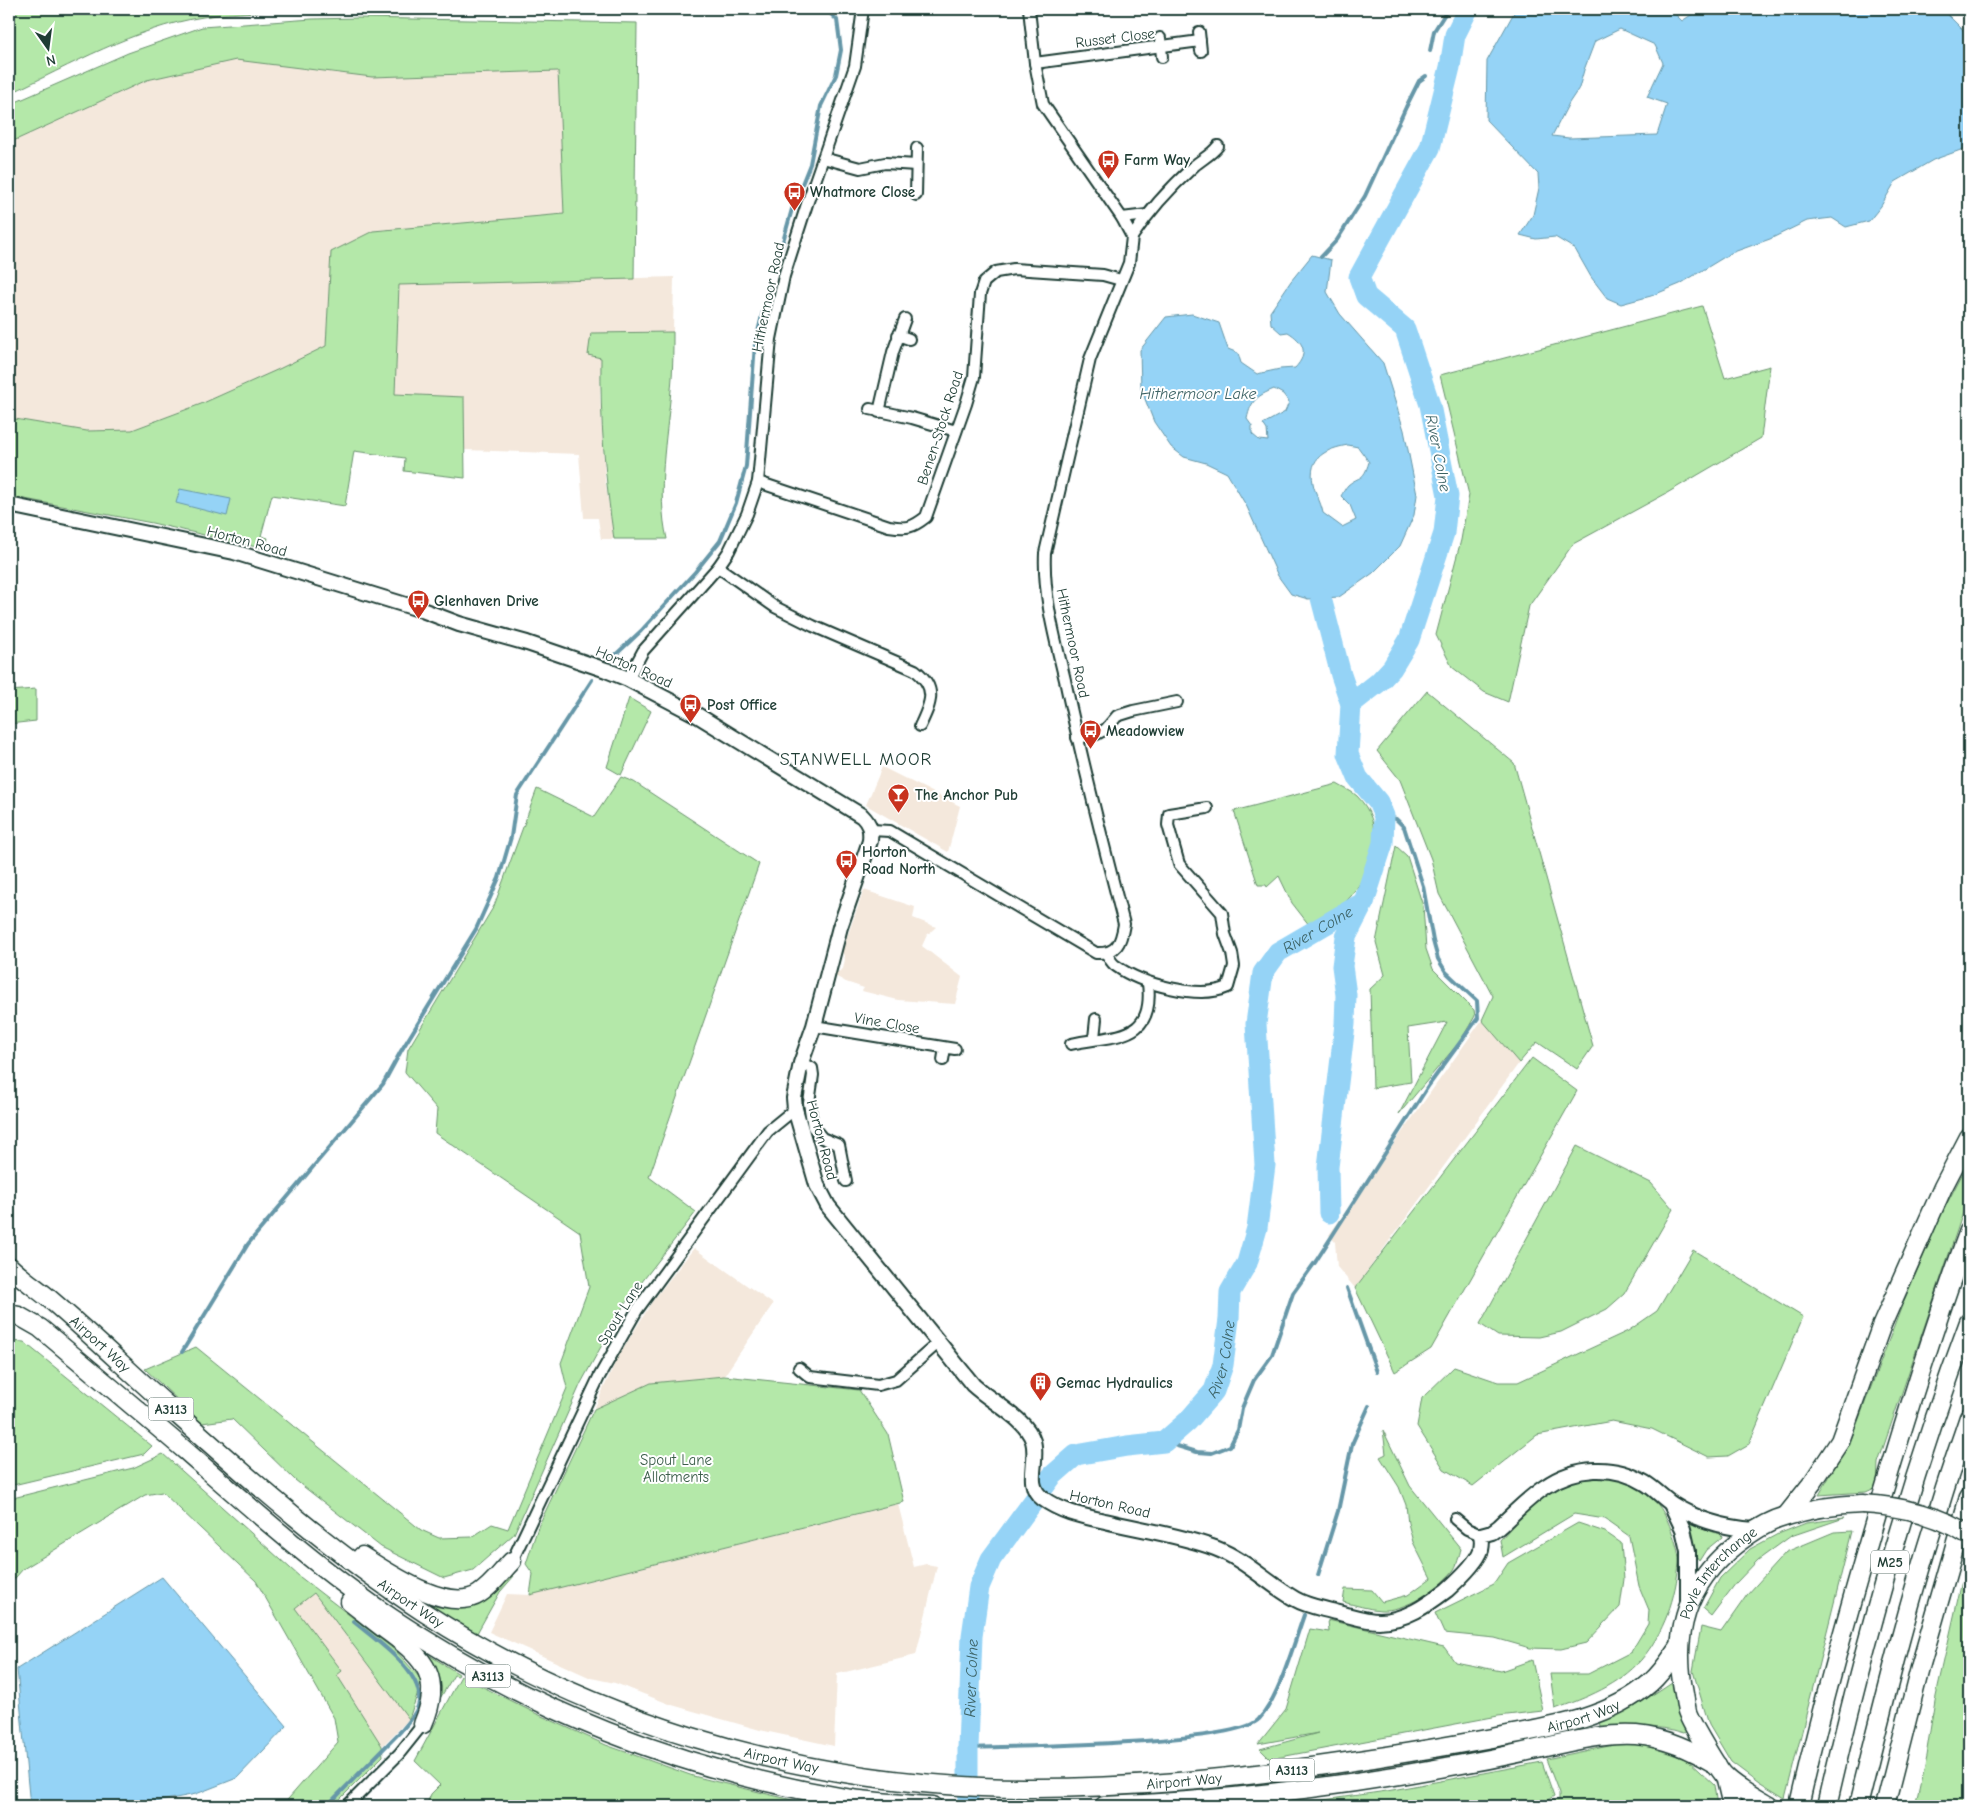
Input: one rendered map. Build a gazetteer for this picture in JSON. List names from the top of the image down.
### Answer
{
  "streets": {
    "highway": [
      "Airport Way",
      "A3113",
      "M25",
      "Poyle Interchange"
    ],
    "street": [
      "Russet Close",
      "Hithermoor Road",
      "Benen-Stock Road",
      "Horton Road",
      "Vine Close",
      "Spout Lane"
    ]
  },
  "crossings": [
    ["Hithermoor Road", "Benen-Stock Road"],
    ["Hithermoor Road", "Horton Road"],
    ["Horton Road", "Vine Close"],
    ["Horton Road", "Spout Lane"],
    ["Airport Way", "Poyle Interchange"]
  ],
  "districts": ["STANWELL MOOR"],
  "water": ["Hithermoor Lake", "River Colne"],
  "parks": ["Spout Lane Allotments"],
  "places": {
    "bus stop": [
      "Farm Way",
      "Whatmore Close",
      "Glenhaven Drive",
      "Post Office",
      "Meadowview",
      "Horton Road North"
    ],
    "bar": ["The Anchor Pub"],
    "building": ["Gemac Hydraulics"]
  },
  "north": "bottom"
}
